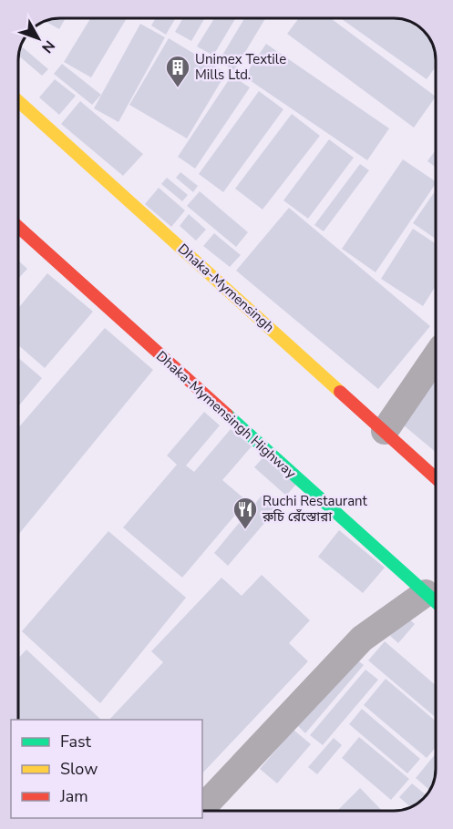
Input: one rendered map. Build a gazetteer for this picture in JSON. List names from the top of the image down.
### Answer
{
  "streets": {
    "highway": ["Dhaka-Mymensingh", "Dhaka-Mymensingh Highway"]
  },
  "places": {
    "building": ["Unimex Textile Mills Ltd."],
    "restaurant": ["Ruchi Restaurant রুচি রেঁস্তোরা"]
  },
  "legend": ["Fast", "Slow", "Jam"],
  "north": "bottom right"
}
